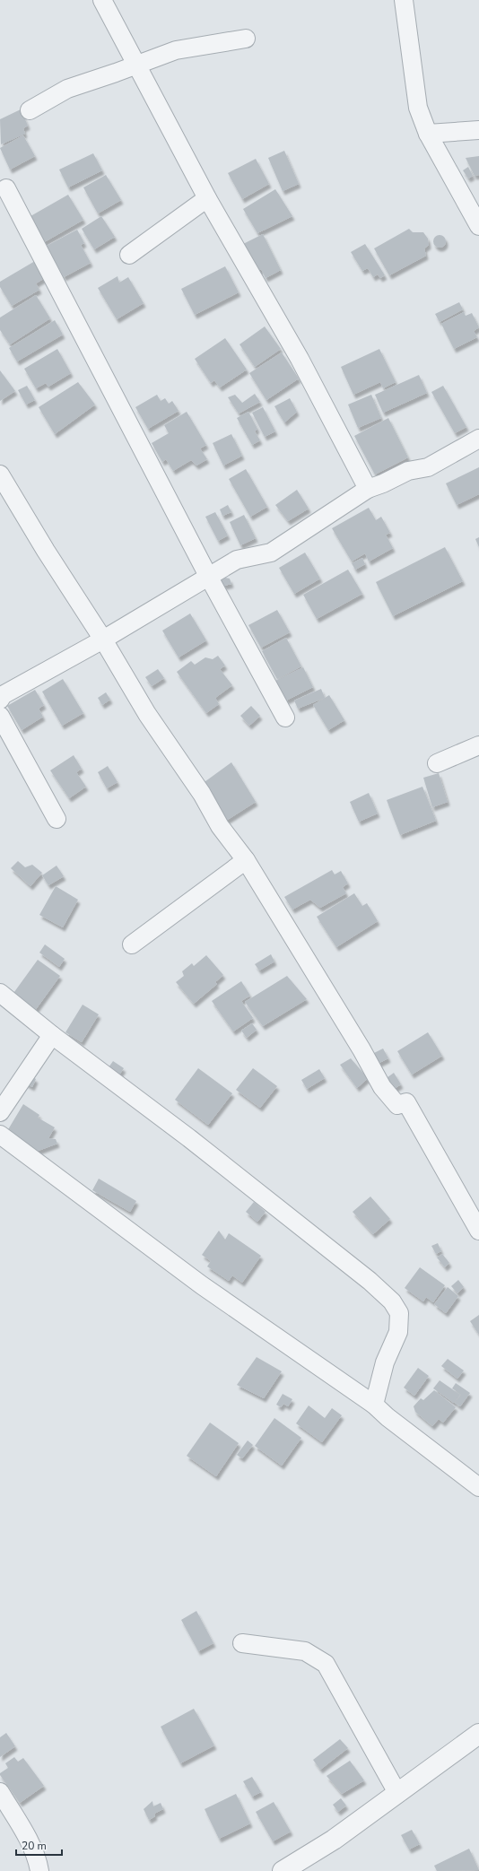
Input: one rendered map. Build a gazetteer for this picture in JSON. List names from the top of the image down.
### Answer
{
  "scale_bar": "20 m"
}
